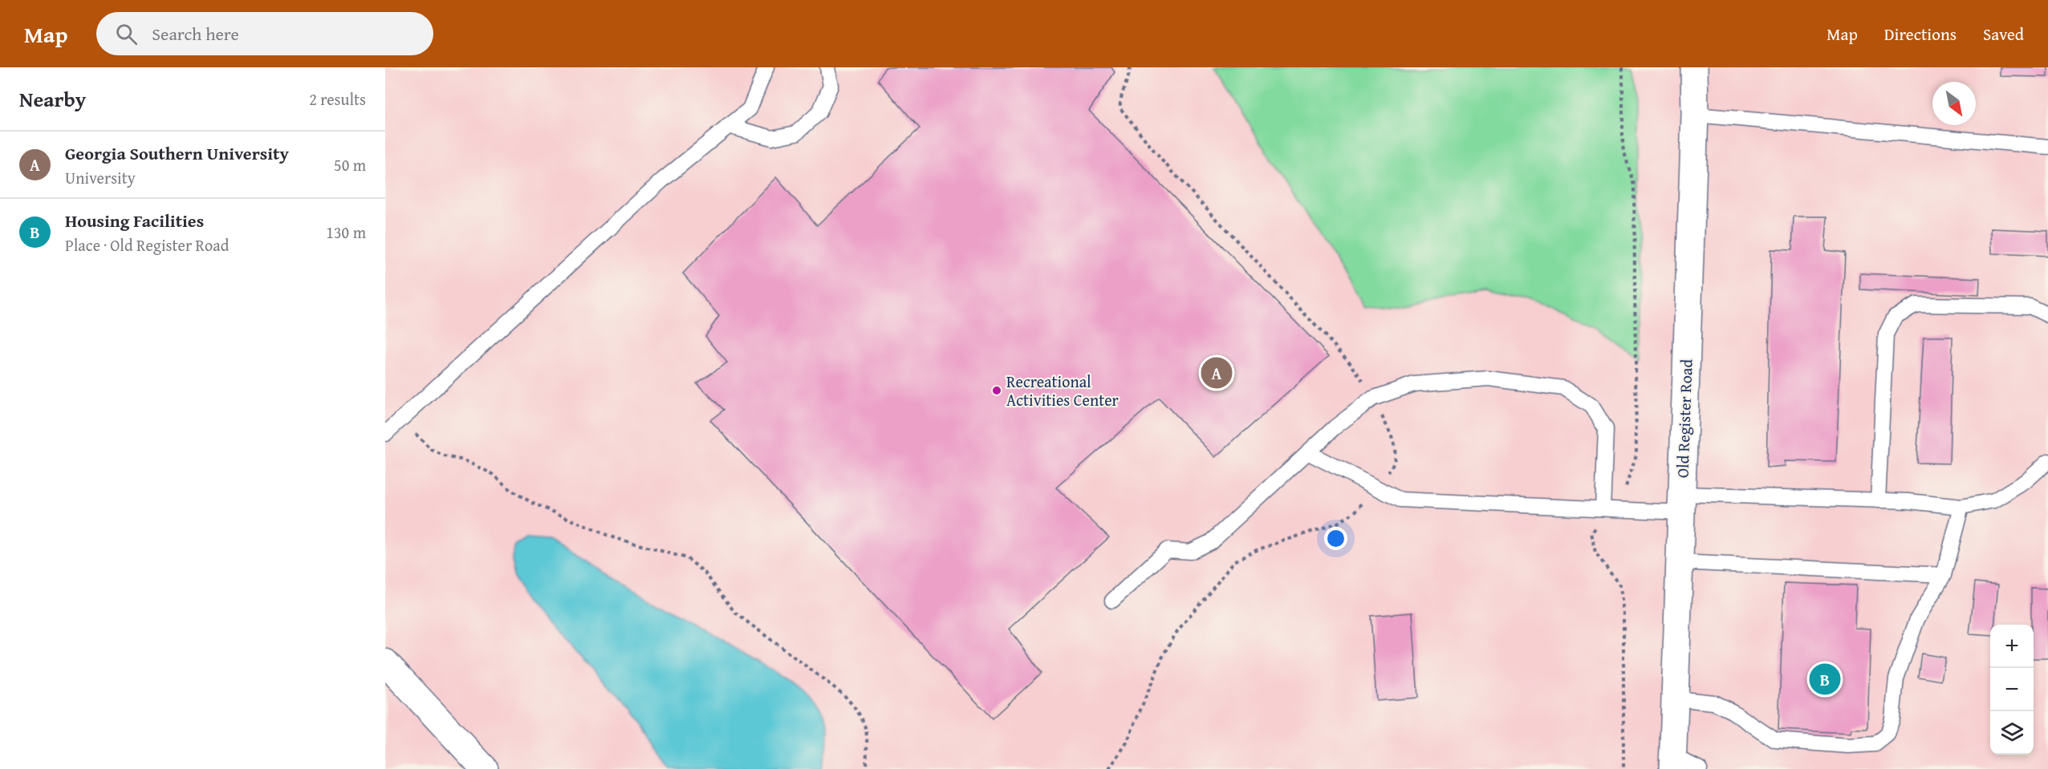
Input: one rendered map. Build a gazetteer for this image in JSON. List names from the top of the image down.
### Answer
{
  "streets": {
    "street": ["Old Register Road"]
  },
  "places": ["Recreational Activities Center"],
  "north": "bottom right",
  "page": {
    "header": "Map",
    "search": "Search here",
    "nav": ["Map", "Directions", "Saved"],
    "heading": ["Nearby", "2 results"],
    "list": [
      {
        "mark": "A",
        "name": "Georgia Southern University",
        "note": "University",
        "value": "50 m"
      },
      {
        "mark": "B",
        "name": "Housing Facilities",
        "note": "Place · Old Register Road",
        "value": "130 m"
      }
    ],
    "pins": ["A", "B"],
    "map_buttons": ["+", "−"]
  }
}
